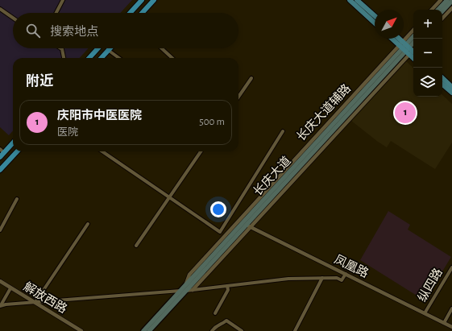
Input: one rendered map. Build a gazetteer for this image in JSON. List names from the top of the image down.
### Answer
{
  "streets": {
    "main road": ["长庆大道"],
    "street": [
      "长庆大道辅路",
      "凤凰路",
      "纵四路",
      "解放西路"
    ]
  },
  "crossings": [
    ["长庆大道辅路", "长庆大道"],
    ["长庆大道", "凤凰路"],
    ["凤凰路", "纵四路"]
  ],
  "north": "top right",
  "page": {
    "map_buttons": ["+", "−"],
    "search": "搜索地点",
    "heading": "附近",
    "list": [
      {
        "mark": "1",
        "name": "庆阳市中医医院",
        "note": "医院",
        "value": "500 m"
      }
    ],
    "pins": "1"
  }
}
